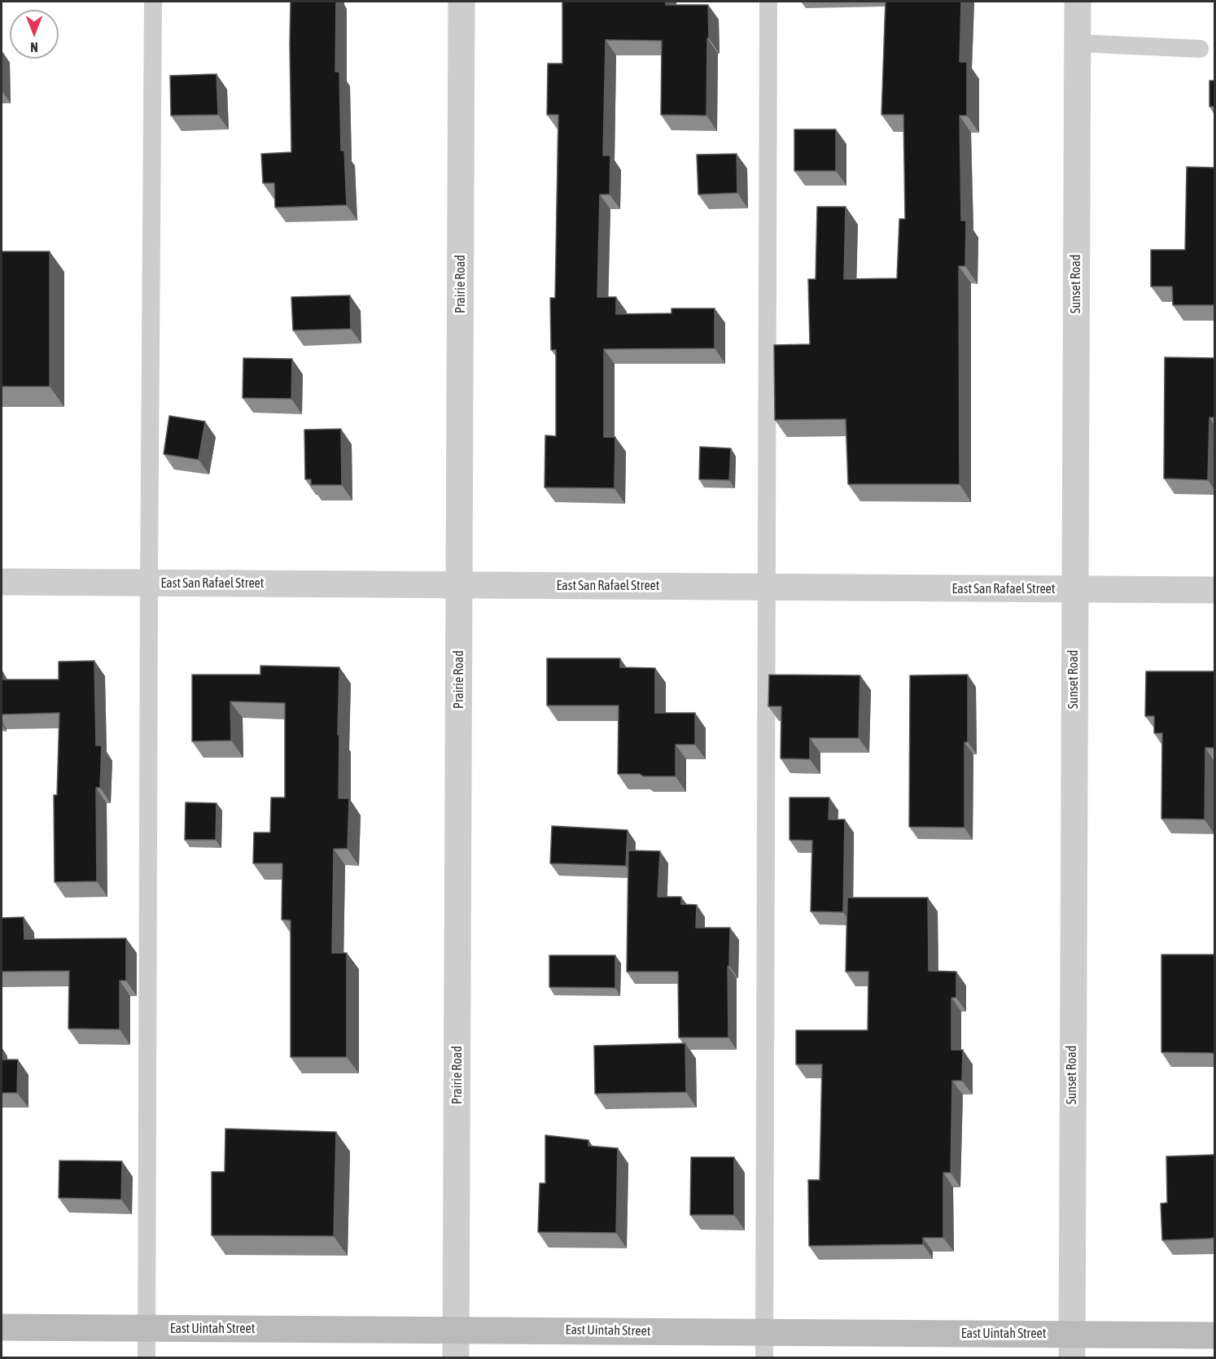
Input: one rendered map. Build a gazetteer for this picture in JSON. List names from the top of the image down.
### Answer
{
  "streets": {
    "main road": ["East Uintah Street"],
    "street": ["Prairie Road", "Sunset Road", "East San Rafael Street"]
  },
  "crossings": [
    ["Prairie Road", "East San Rafael Street"],
    ["Prairie Road", "East Uintah Street"],
    ["Sunset Road", "East San Rafael Street"],
    ["Sunset Road", "East Uintah Street"]
  ],
  "north": "bottom"
}
